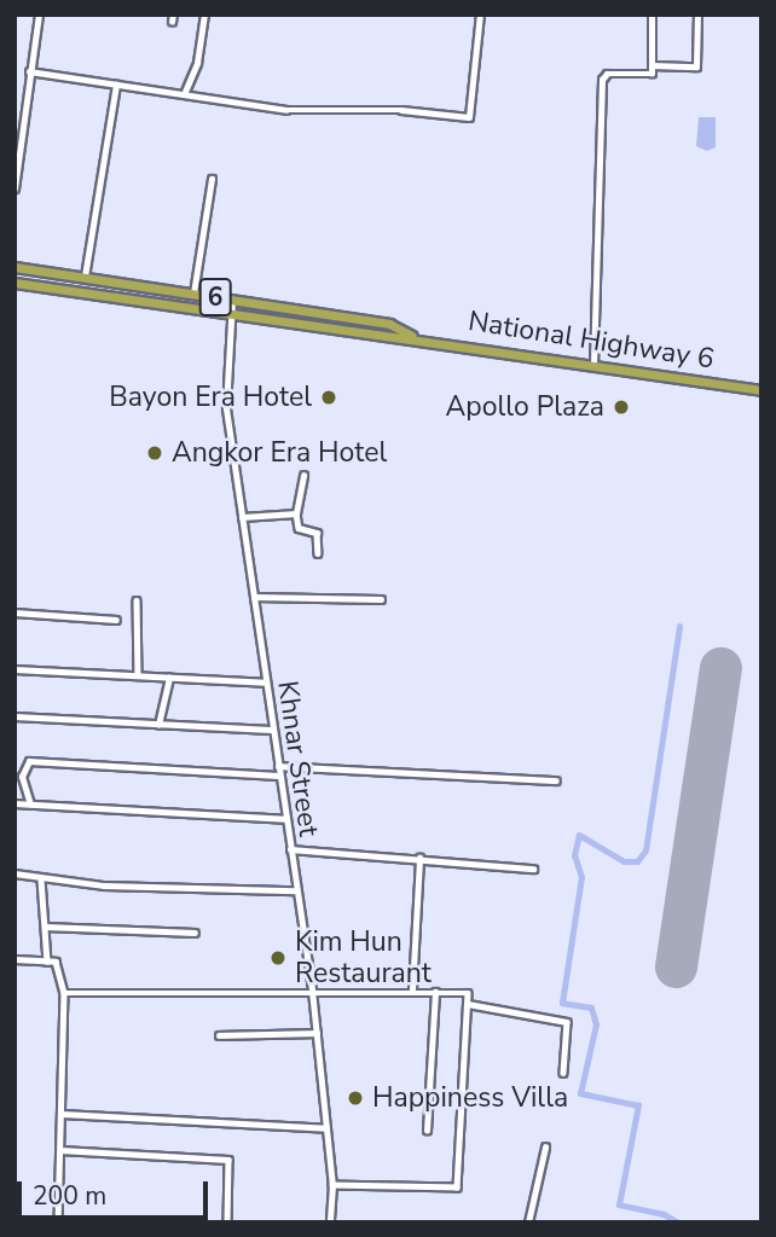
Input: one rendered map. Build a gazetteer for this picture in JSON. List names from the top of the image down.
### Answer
{
  "streets": {
    "highway": ["6", "National Highway 6"],
    "street": ["Khnar Street"]
  },
  "crossings": [
    ["National Highway 6", "Khnar Street"]
  ],
  "places": [
    "Bayon Era Hotel",
    "Apollo Plaza",
    "Angkor Era Hotel",
    "Kim Hun Restaurant",
    "Happiness Villa"
  ],
  "scale_bar": "200 m"
}
